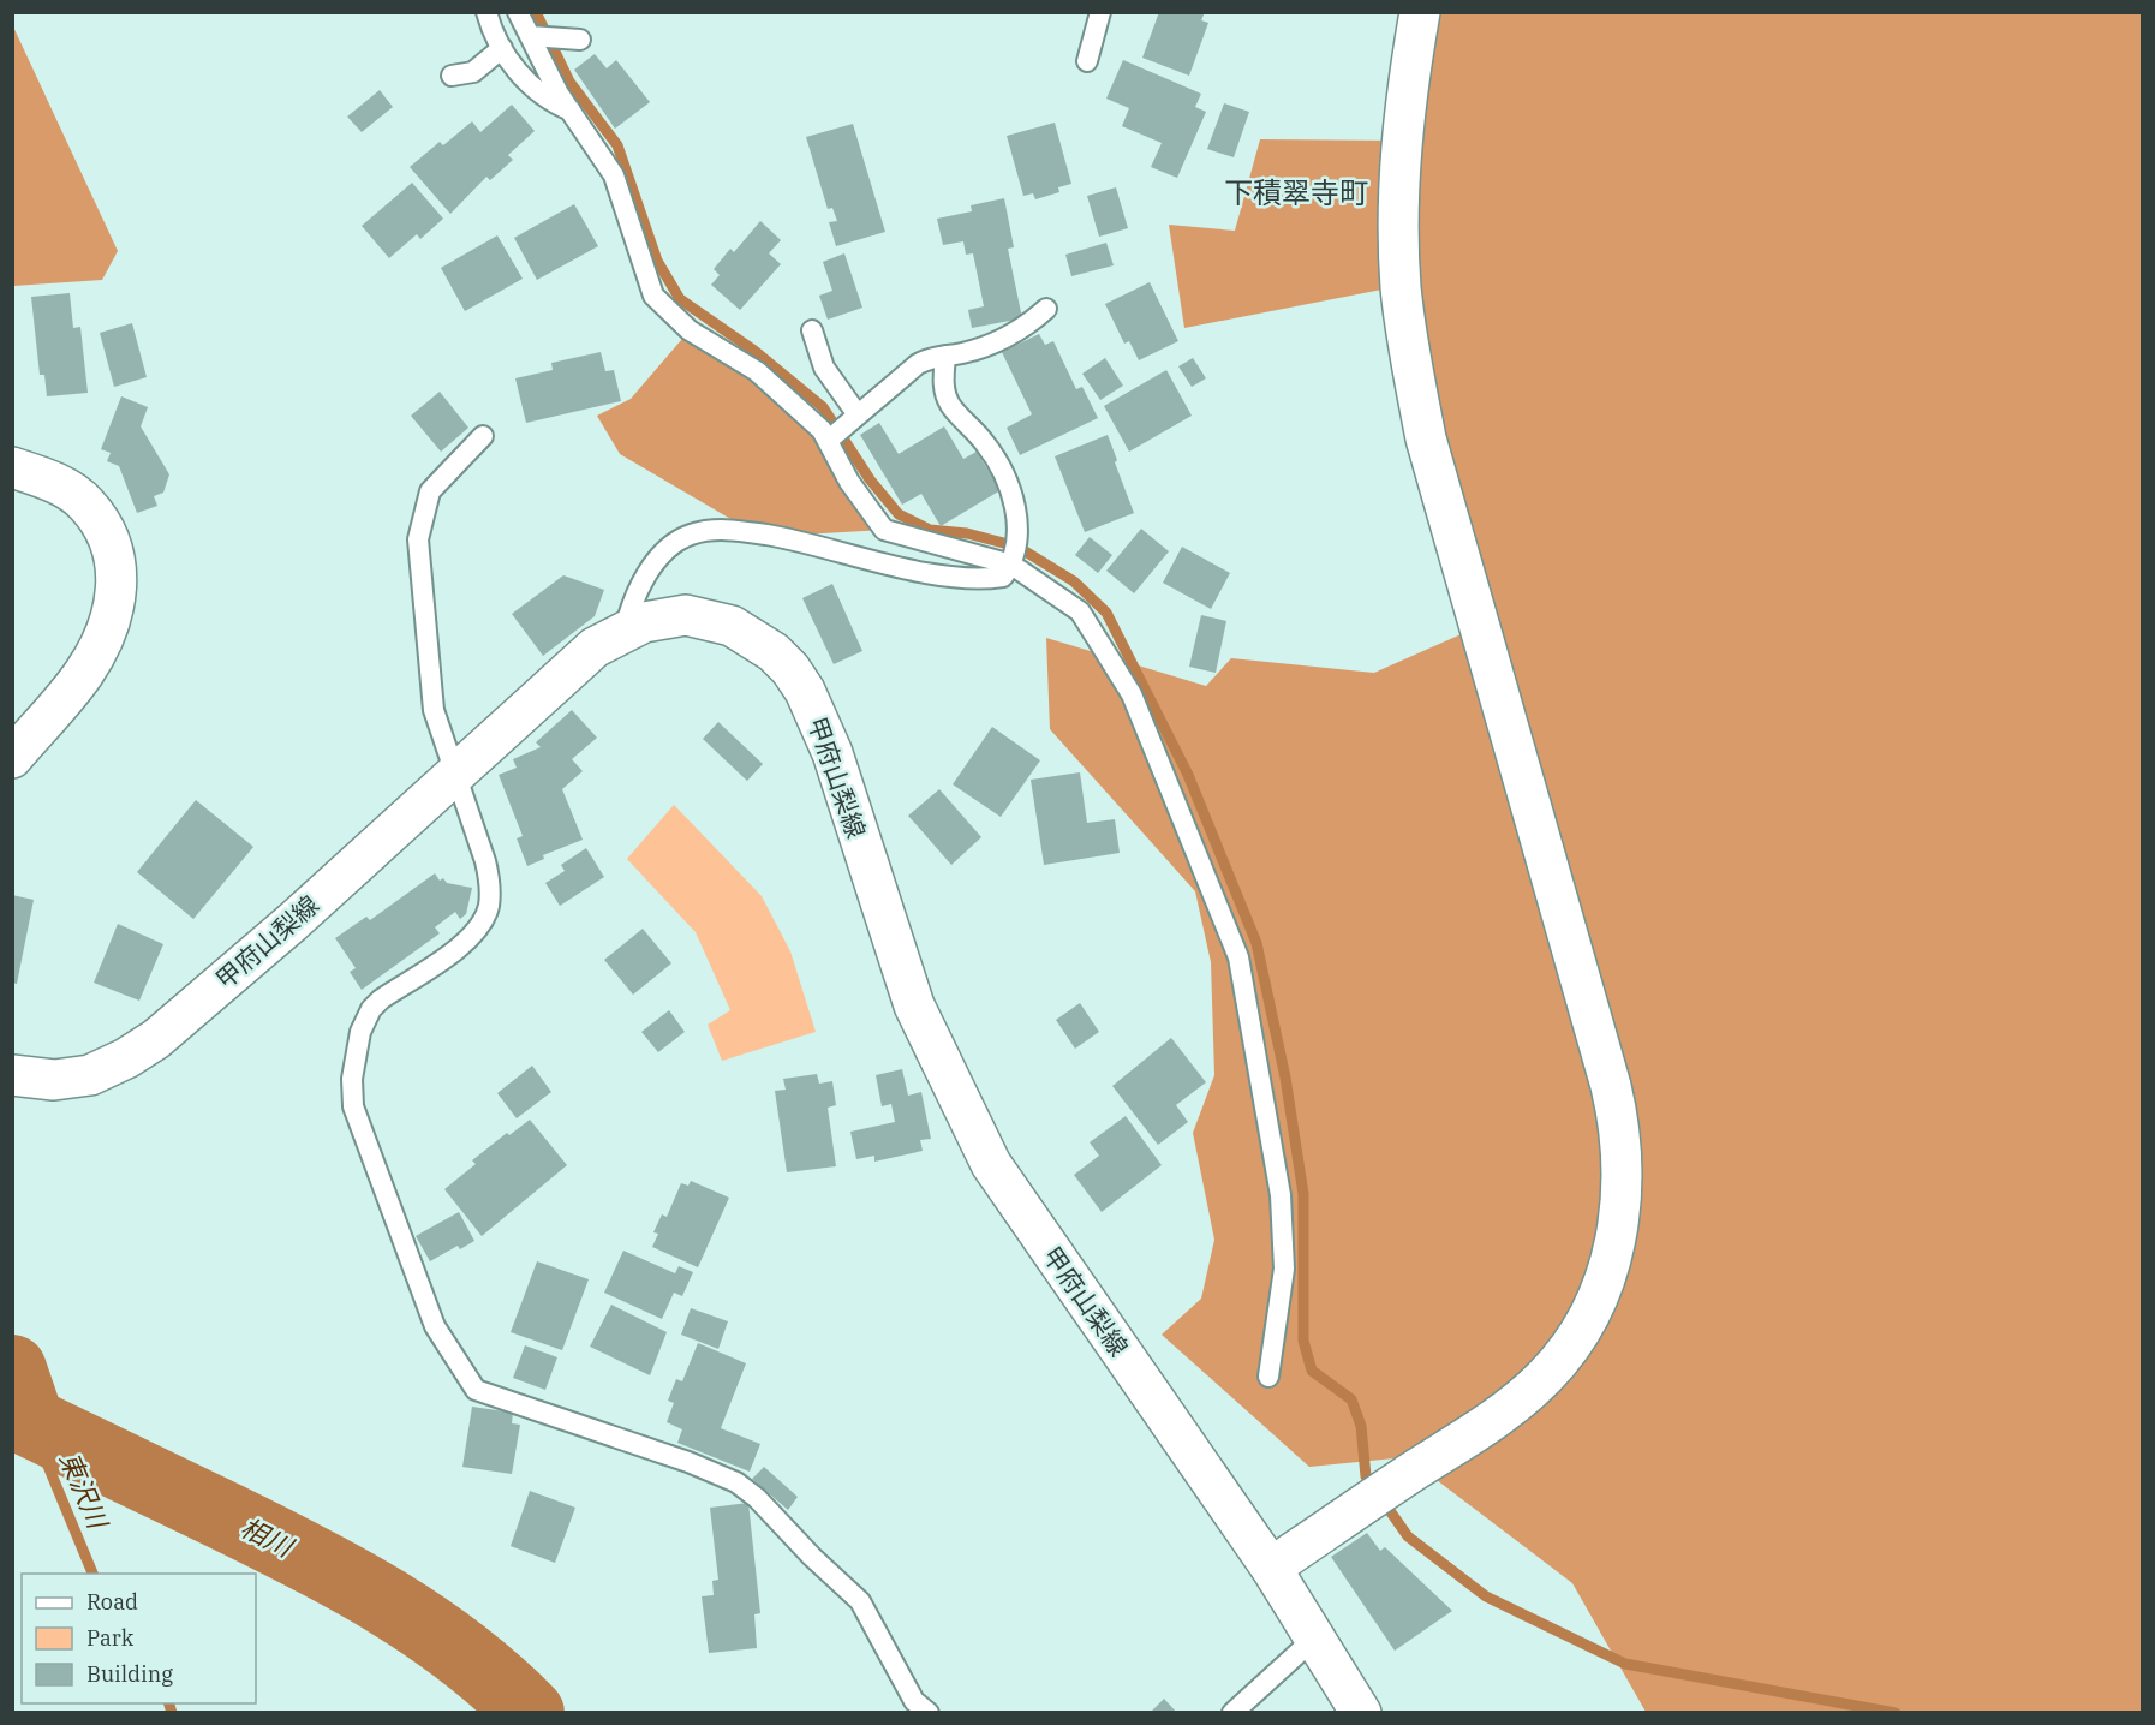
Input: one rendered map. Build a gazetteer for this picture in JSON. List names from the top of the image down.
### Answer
{
  "streets": {
    "main road": ["甲府山梨線"]
  },
  "districts": ["下積翠寺町"],
  "water": ["東沢川", "相川"],
  "legend": ["Road", "Park", "Building"]
}
